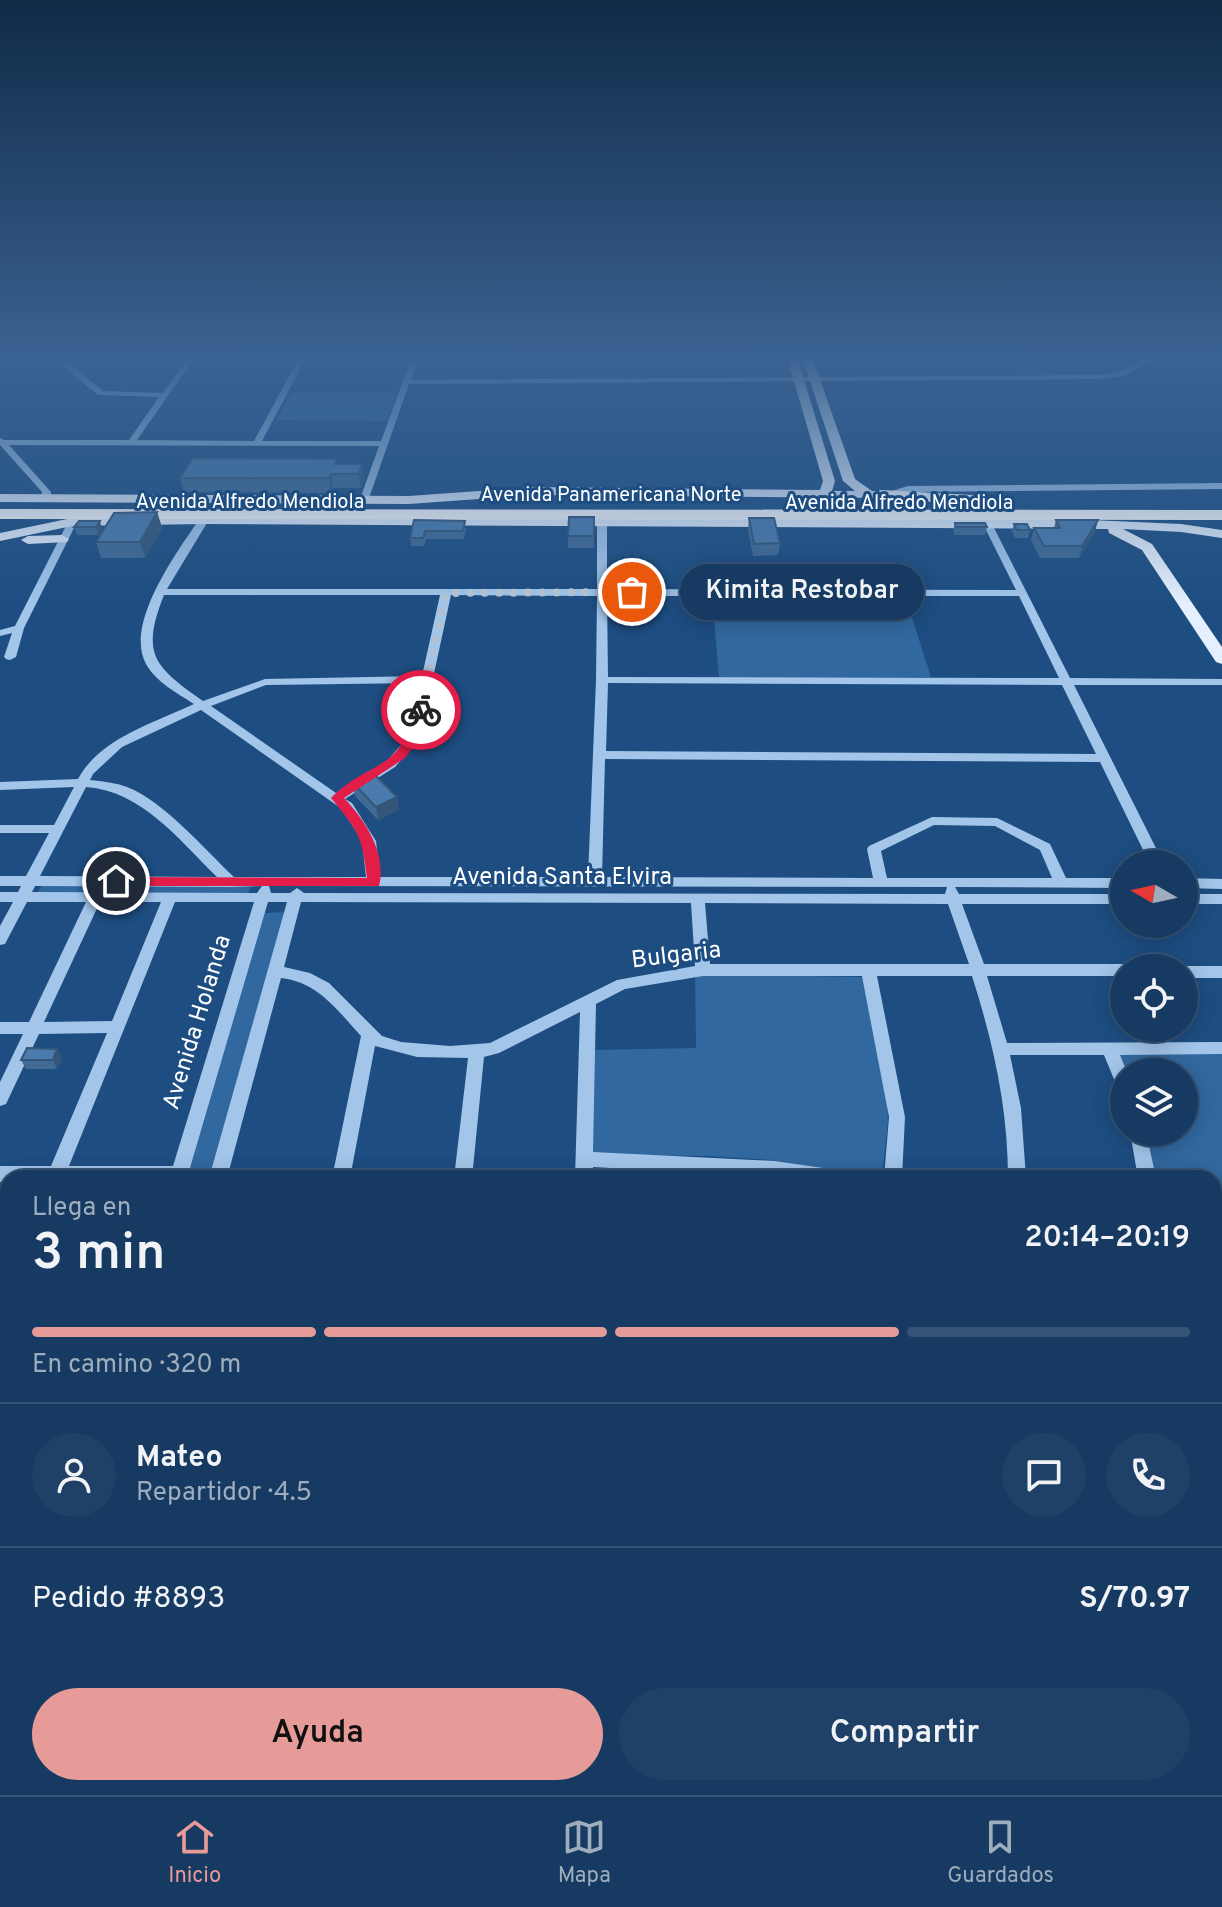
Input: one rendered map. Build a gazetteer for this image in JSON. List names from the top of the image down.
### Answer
{
  "streets": {
    "highway": ["Avenida Panamericana Norte"],
    "main road": ["Avenida Alfredo Mendiola"],
    "street": ["Avenida Santa Elvira", "Bulgaria", "Avenida Holanda"]
  },
  "crossings": [
    ["Avenida Panamericana Norte", "Avenida Alfredo Mendiola"],
    ["Avenida Santa Elvira", "Avenida Holanda"]
  ],
  "places": ["Kimita Restobar"],
  "north": "left",
  "page": {
    "bubble": "Kimita Restobar",
    "heading": ["3 min", "Llega en", "20:14–20:19"],
    "panel": [
      "Mateo",
      "Repartidor · 4.5",
      "Pedido #8893",
      "S/70.97"
    ],
    "bar": "En camino · 320 m",
    "buttons": ["Ayuda", "Compartir"],
    "tabs": ["Inicio", "Mapa", "Guardados"]
  }
}
